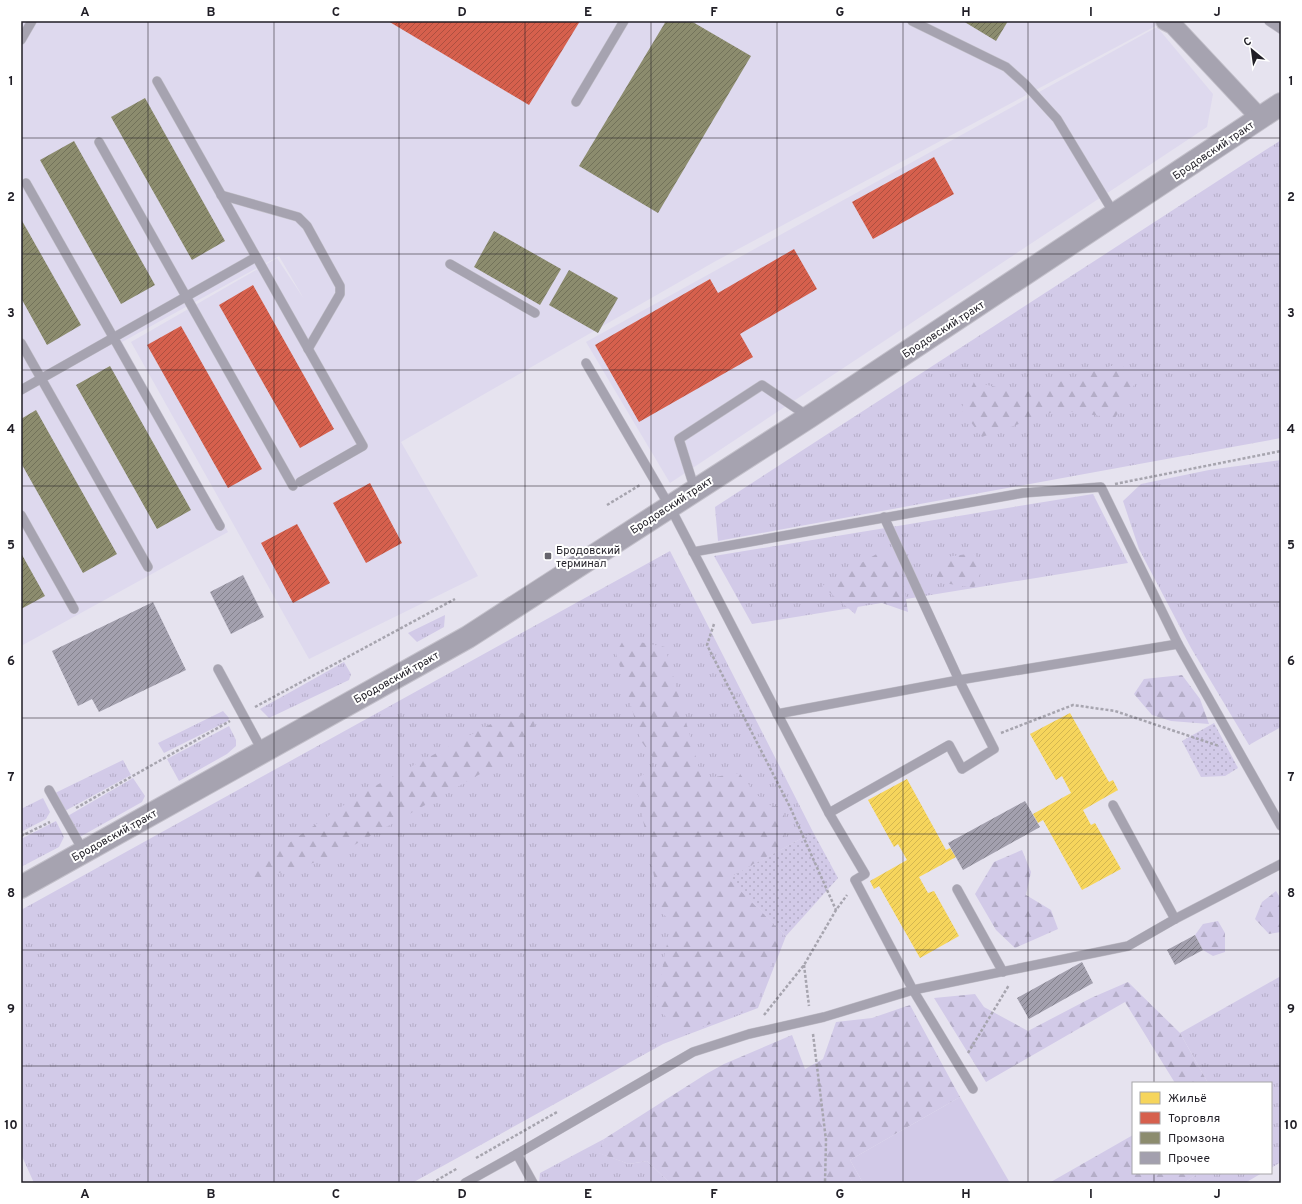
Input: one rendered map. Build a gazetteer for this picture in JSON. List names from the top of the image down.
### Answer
{
  "streets": {
    "street": ["Бродовский тракт"]
  },
  "places": {
    "transit": ["Бродовский терминал"]
  },
  "legend": [
    "Жильё",
    "Торговля",
    "Промзона",
    "Прочее"
  ],
  "north": "top left",
  "grid": {
    "columns": [
      "A",
      "B",
      "C",
      "D",
      "E",
      "F",
      "G",
      "H",
      "I",
      "J"
    ],
    "rows": [
      "1",
      "2",
      "3",
      "4",
      "5",
      "6",
      "7",
      "8",
      "9",
      "10"
    ]
  }
}
